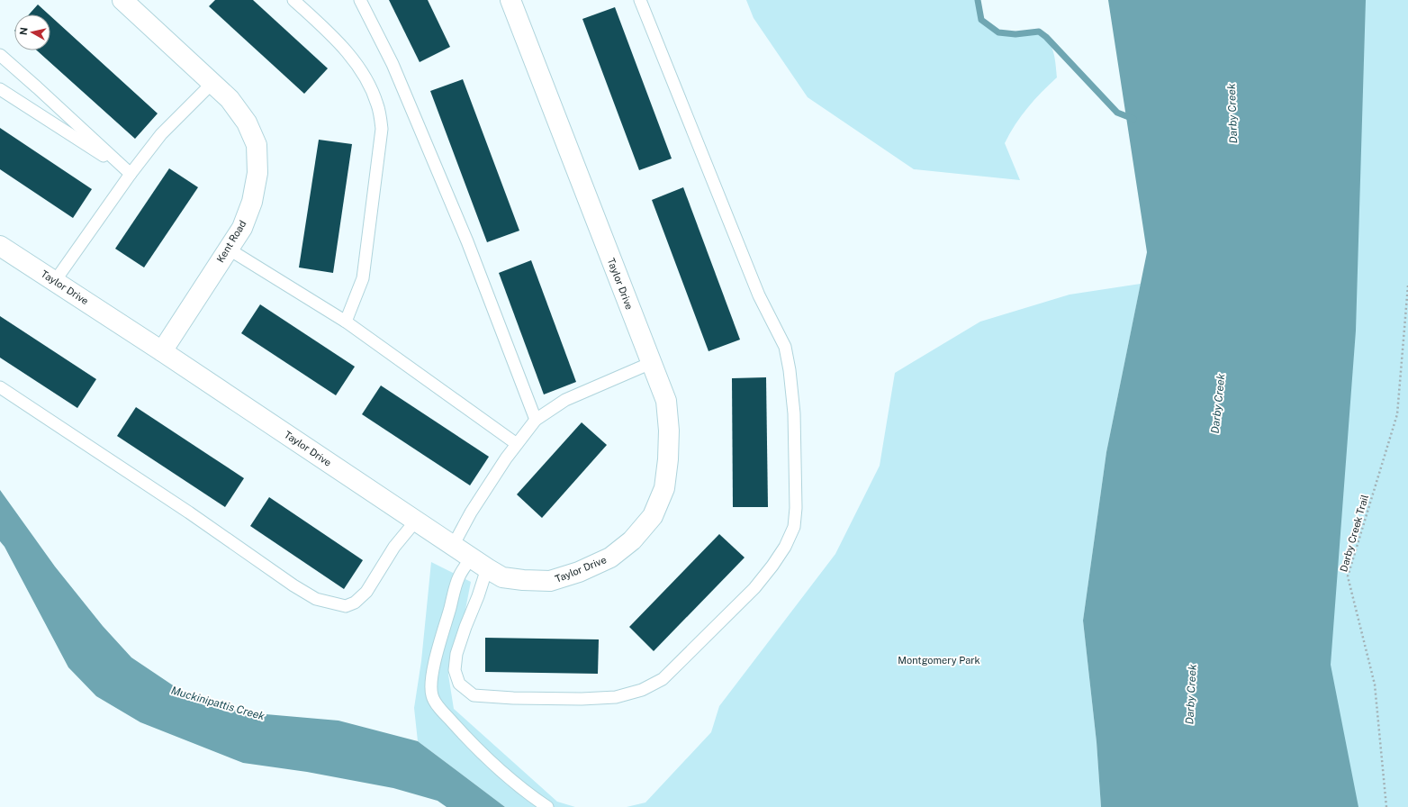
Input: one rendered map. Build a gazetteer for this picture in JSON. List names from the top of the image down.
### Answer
{
  "streets": {
    "street": ["Kent Road", "Taylor Drive"],
    "path": ["Darby Creek Trail"]
  },
  "crossings": [
    ["Kent Road", "Taylor Drive"]
  ],
  "water": ["Darby Creek", "Muckinipattis Creek"],
  "parks": ["Montgomery Park"],
  "north": "left"
}
